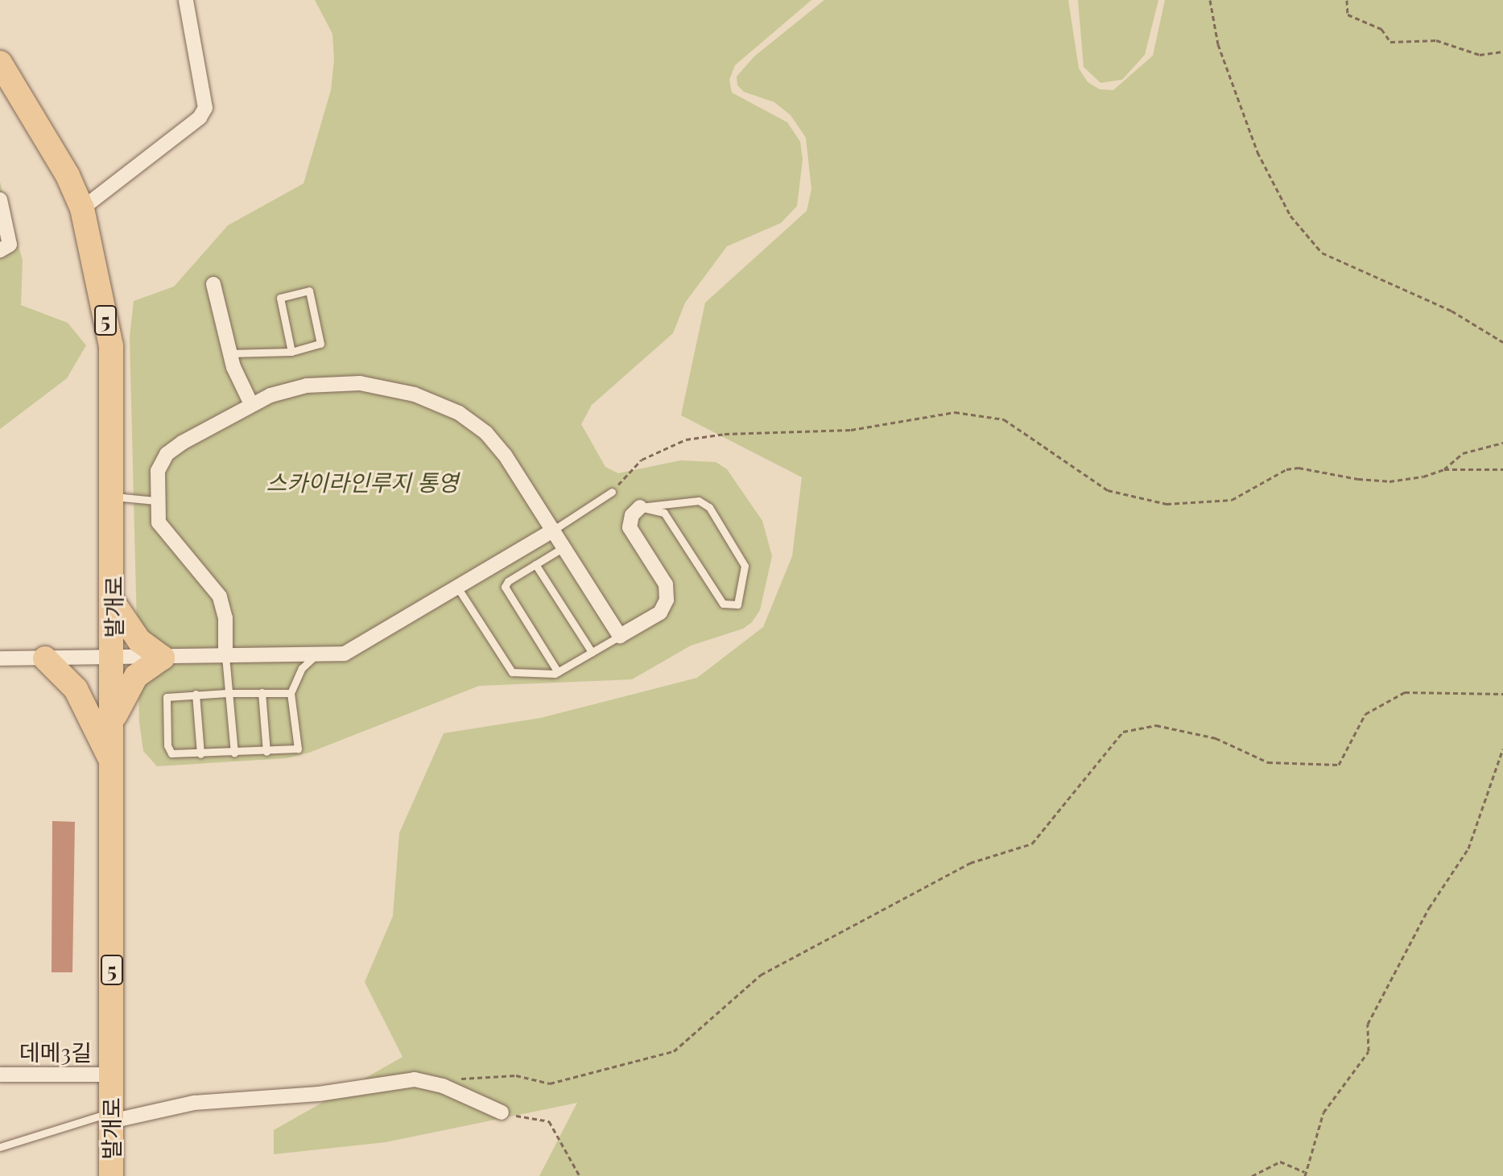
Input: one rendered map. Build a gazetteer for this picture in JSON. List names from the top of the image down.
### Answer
{
  "streets": {
    "main road": ["5", "발개로"],
    "street": ["데메3길"]
  },
  "crossings": [
    ["발개로", "데메3길"]
  ],
  "parks": ["스카이라인루지 통영"]
}
